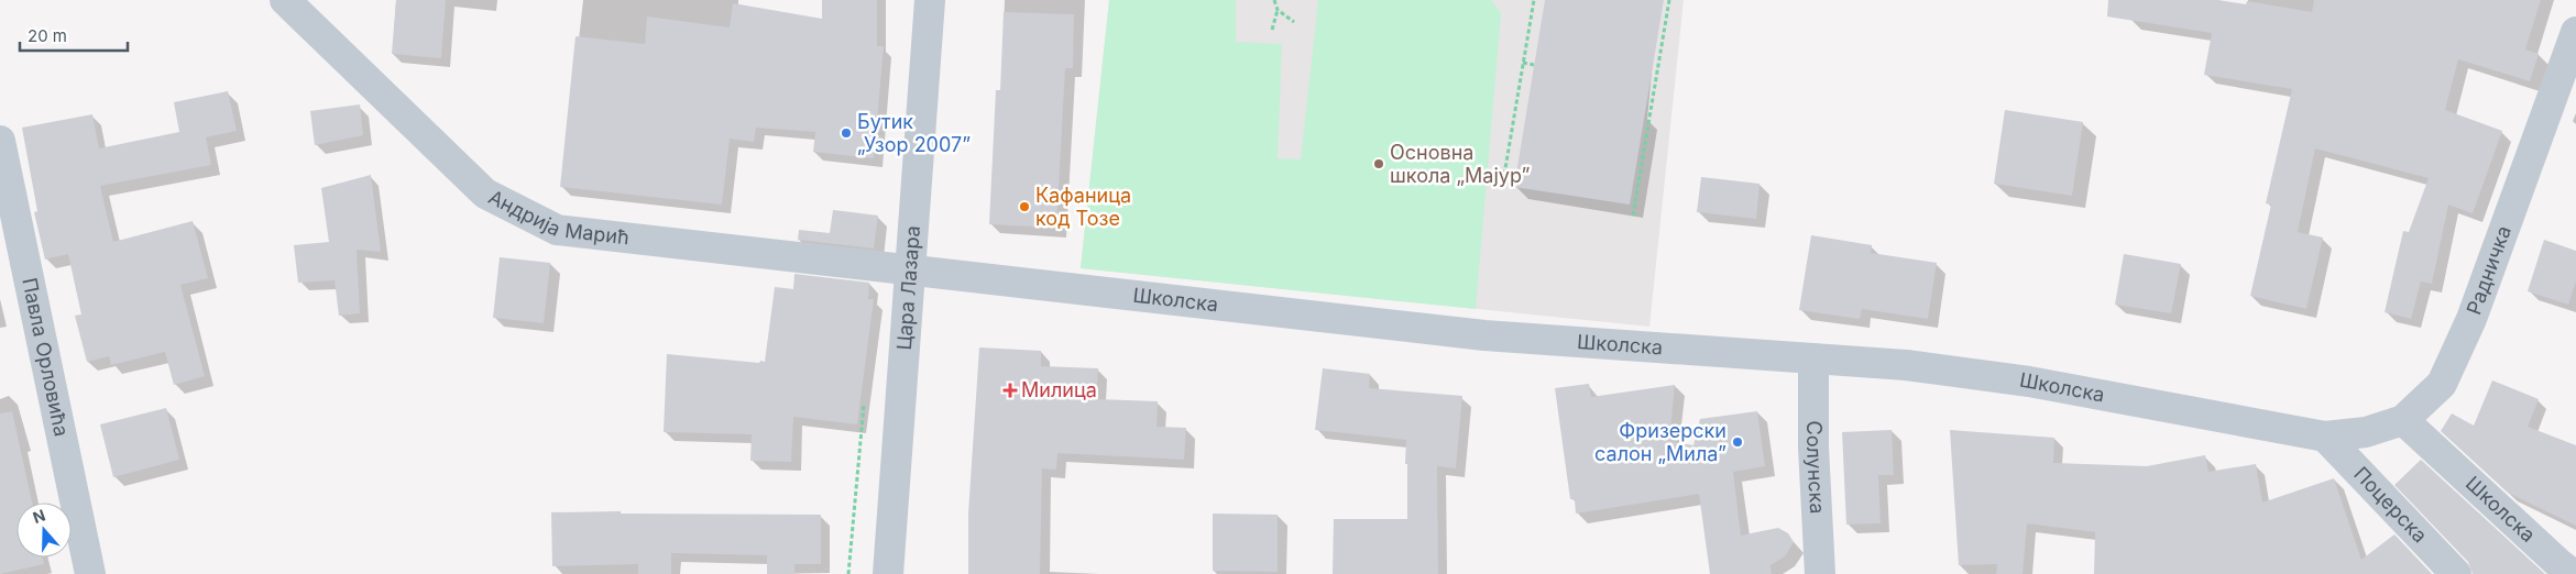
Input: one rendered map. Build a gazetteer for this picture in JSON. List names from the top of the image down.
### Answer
{
  "streets": {
    "street": [
      "Андрија Марић",
      "Радничка",
      "Цара Лазара",
      "Школска",
      "Павла Орловића",
      "Солунска",
      "Поцерска"
    ]
  },
  "crossings": [
    ["Андрија Марић", "Цара Лазара"],
    ["Андрија Марић", "Школска"],
    ["Радничка", "Школска"],
    ["Радничка", "Поцерска"],
    ["Цара Лазара", "Школска"],
    ["Школска", "Солунска"],
    ["Школска", "Поцерска"]
  ],
  "places": {
    "other": [
      "Бутик „Узор 2007”",
      "Основна школа „Мајур”",
      "Кафаница код Тозе",
      "Фризерски салон „Мила”"
    ],
    "health": ["Милица"]
  },
  "scale_bar": "20 m",
  "north": "top"
}
